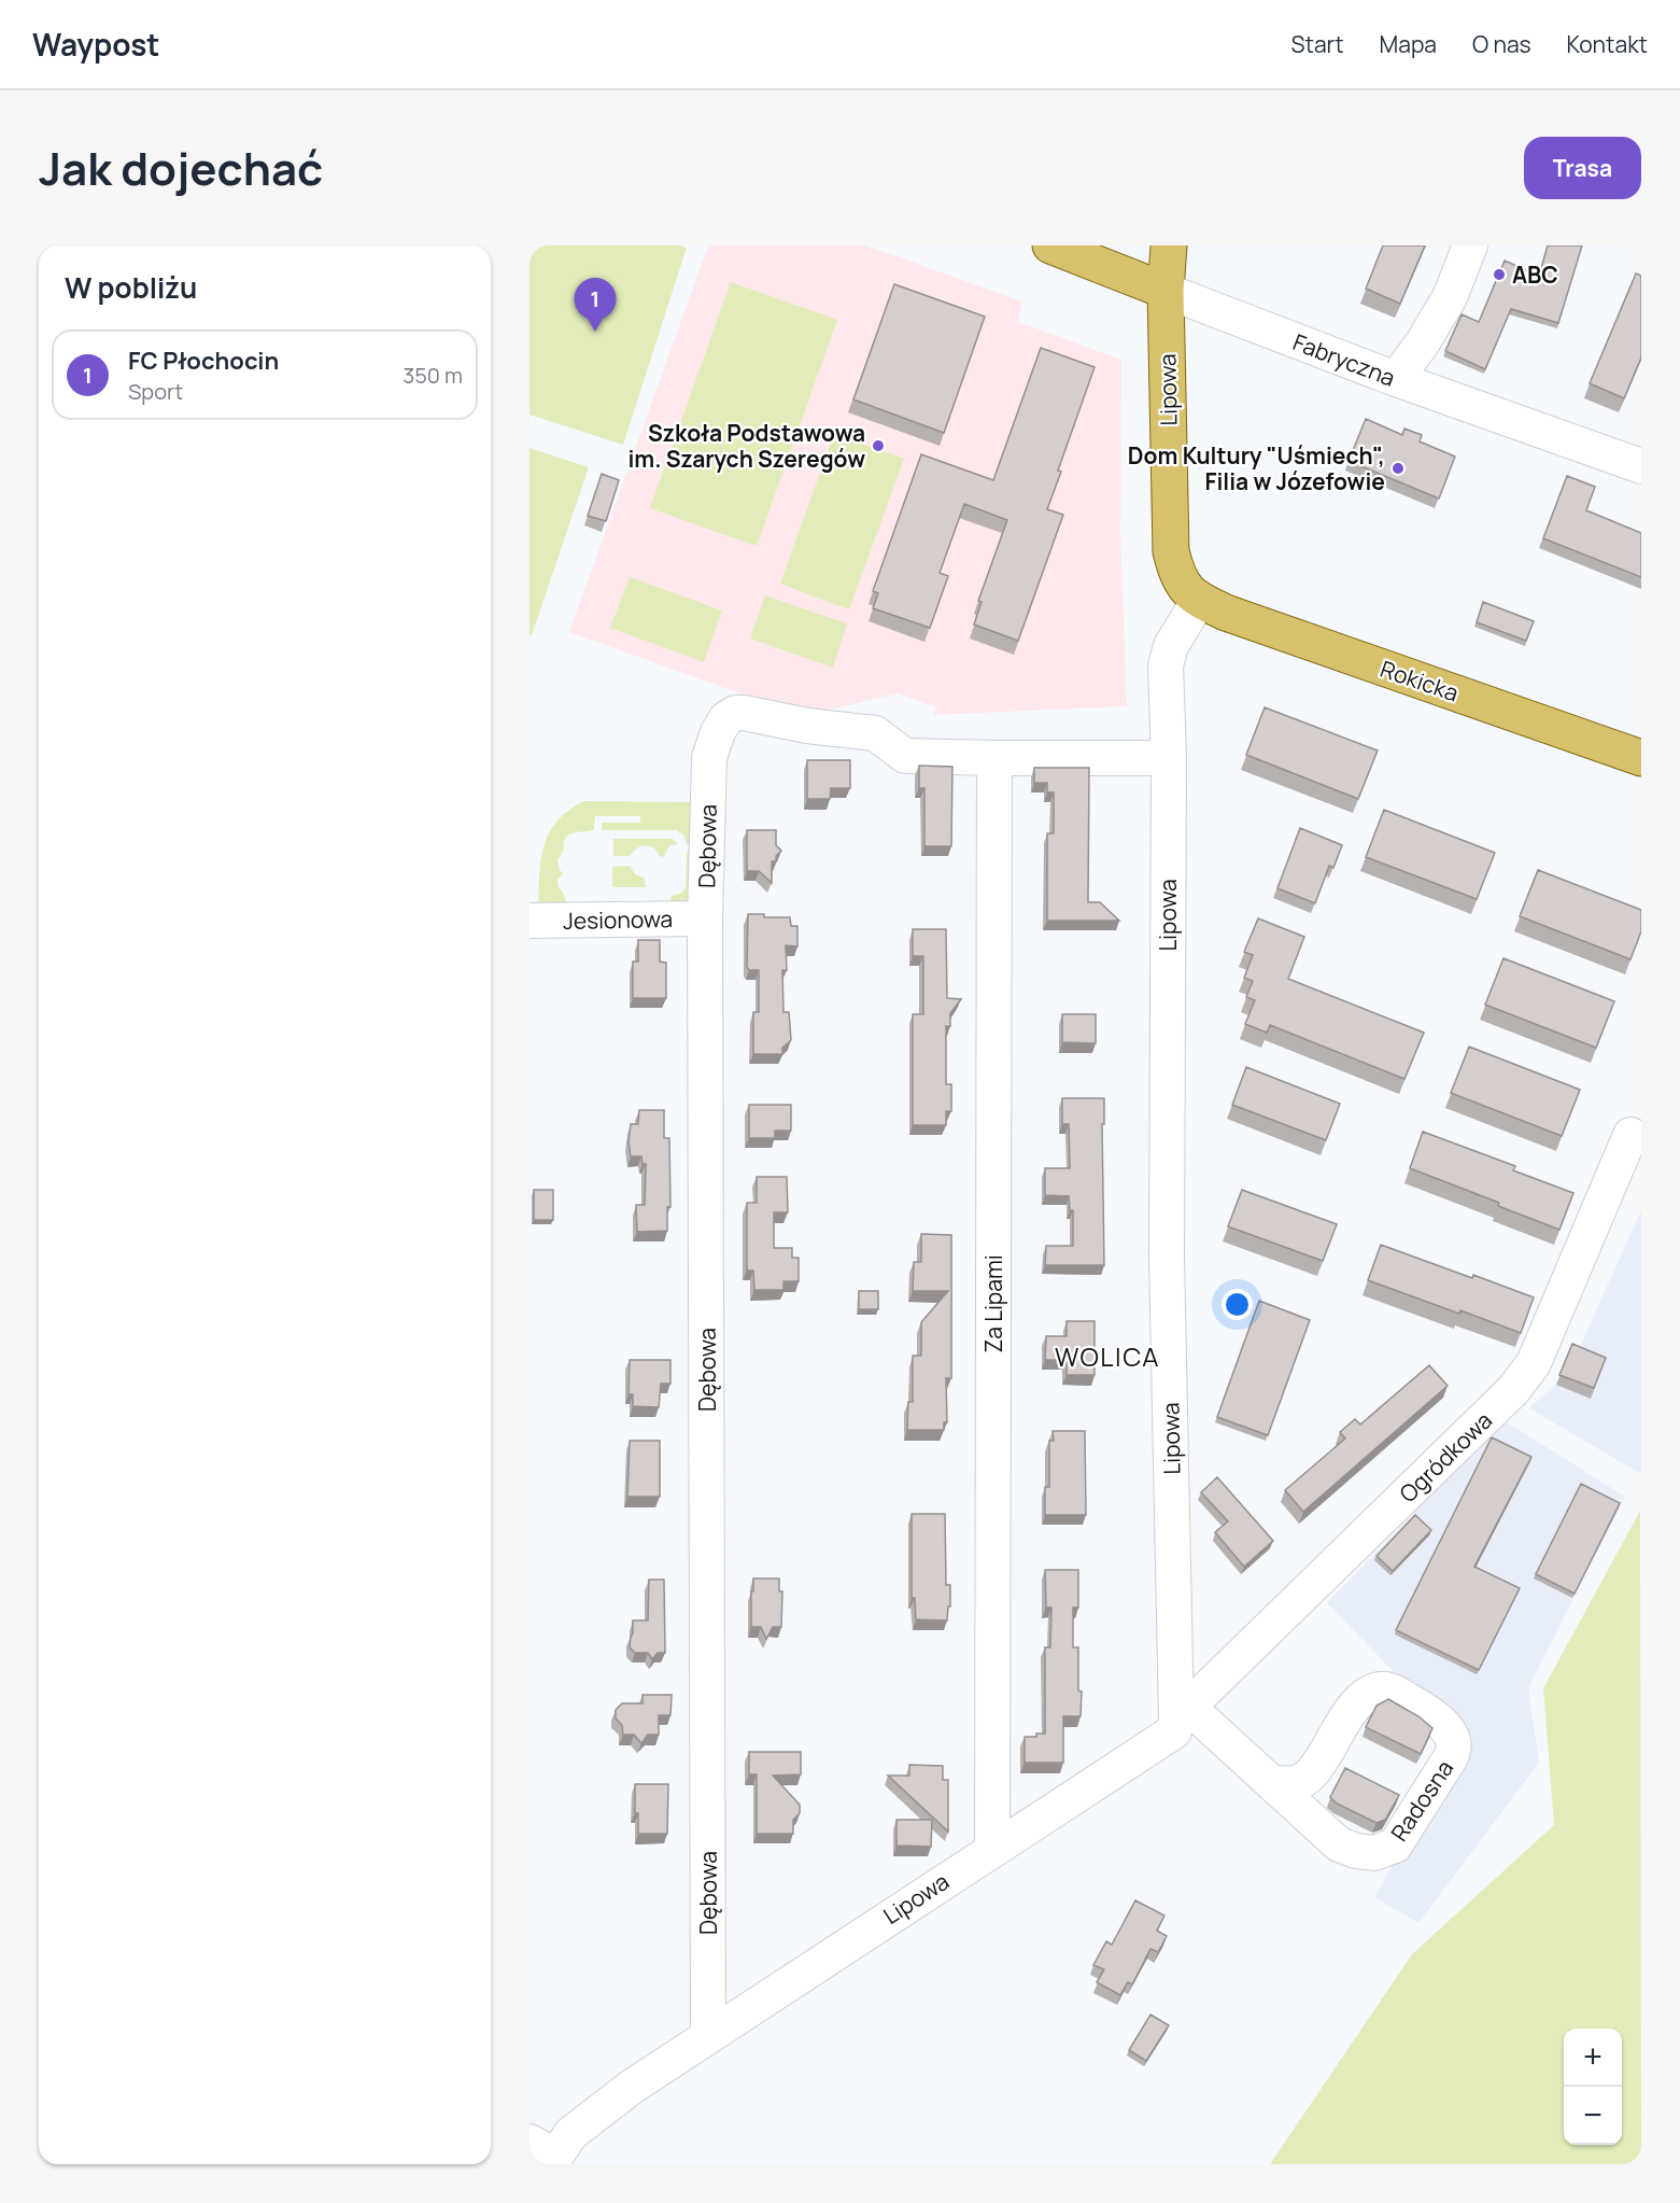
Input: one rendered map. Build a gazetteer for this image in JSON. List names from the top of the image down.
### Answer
{
  "streets": {
    "main road": ["Fabryczna", "Lipowa", "Rokicka"],
    "street": [
      "Dębowa",
      "Jesionowa",
      "Za Lipami",
      "Ogródkowa",
      "Radosna"
    ]
  },
  "crossings": [
    ["Fabryczna", "Lipowa"],
    ["Lipowa", "Rokicka"],
    ["Lipowa", "Dębowa"],
    ["Lipowa", "Za Lipami"],
    ["Lipowa", "Ogródkowa"],
    ["Lipowa", "Radosna"],
    ["Dębowa", "Jesionowa"],
    ["Dębowa", "Za Lipami"],
    ["Ogródkowa", "Radosna"]
  ],
  "districts": ["WOLICA"],
  "places": ["ABC", "Szkoła Podstawowa im. Szarych Szeregów", "Dom Kultury \"Uśmiech\", Filia w Józefowie"],
  "page": {
    "header": "Waypost",
    "nav": [
      "Start",
      "Mapa",
      "O nas",
      "Kontakt"
    ],
    "title": "Jak dojechać",
    "buttons": "Trasa",
    "heading": "W pobliżu",
    "pins": "1",
    "list": [
      {
        "mark": "1",
        "name": "FC Płochocin",
        "note": "Sport",
        "value": "350 m"
      }
    ],
    "map_buttons": ["+", "−"]
  }
}
